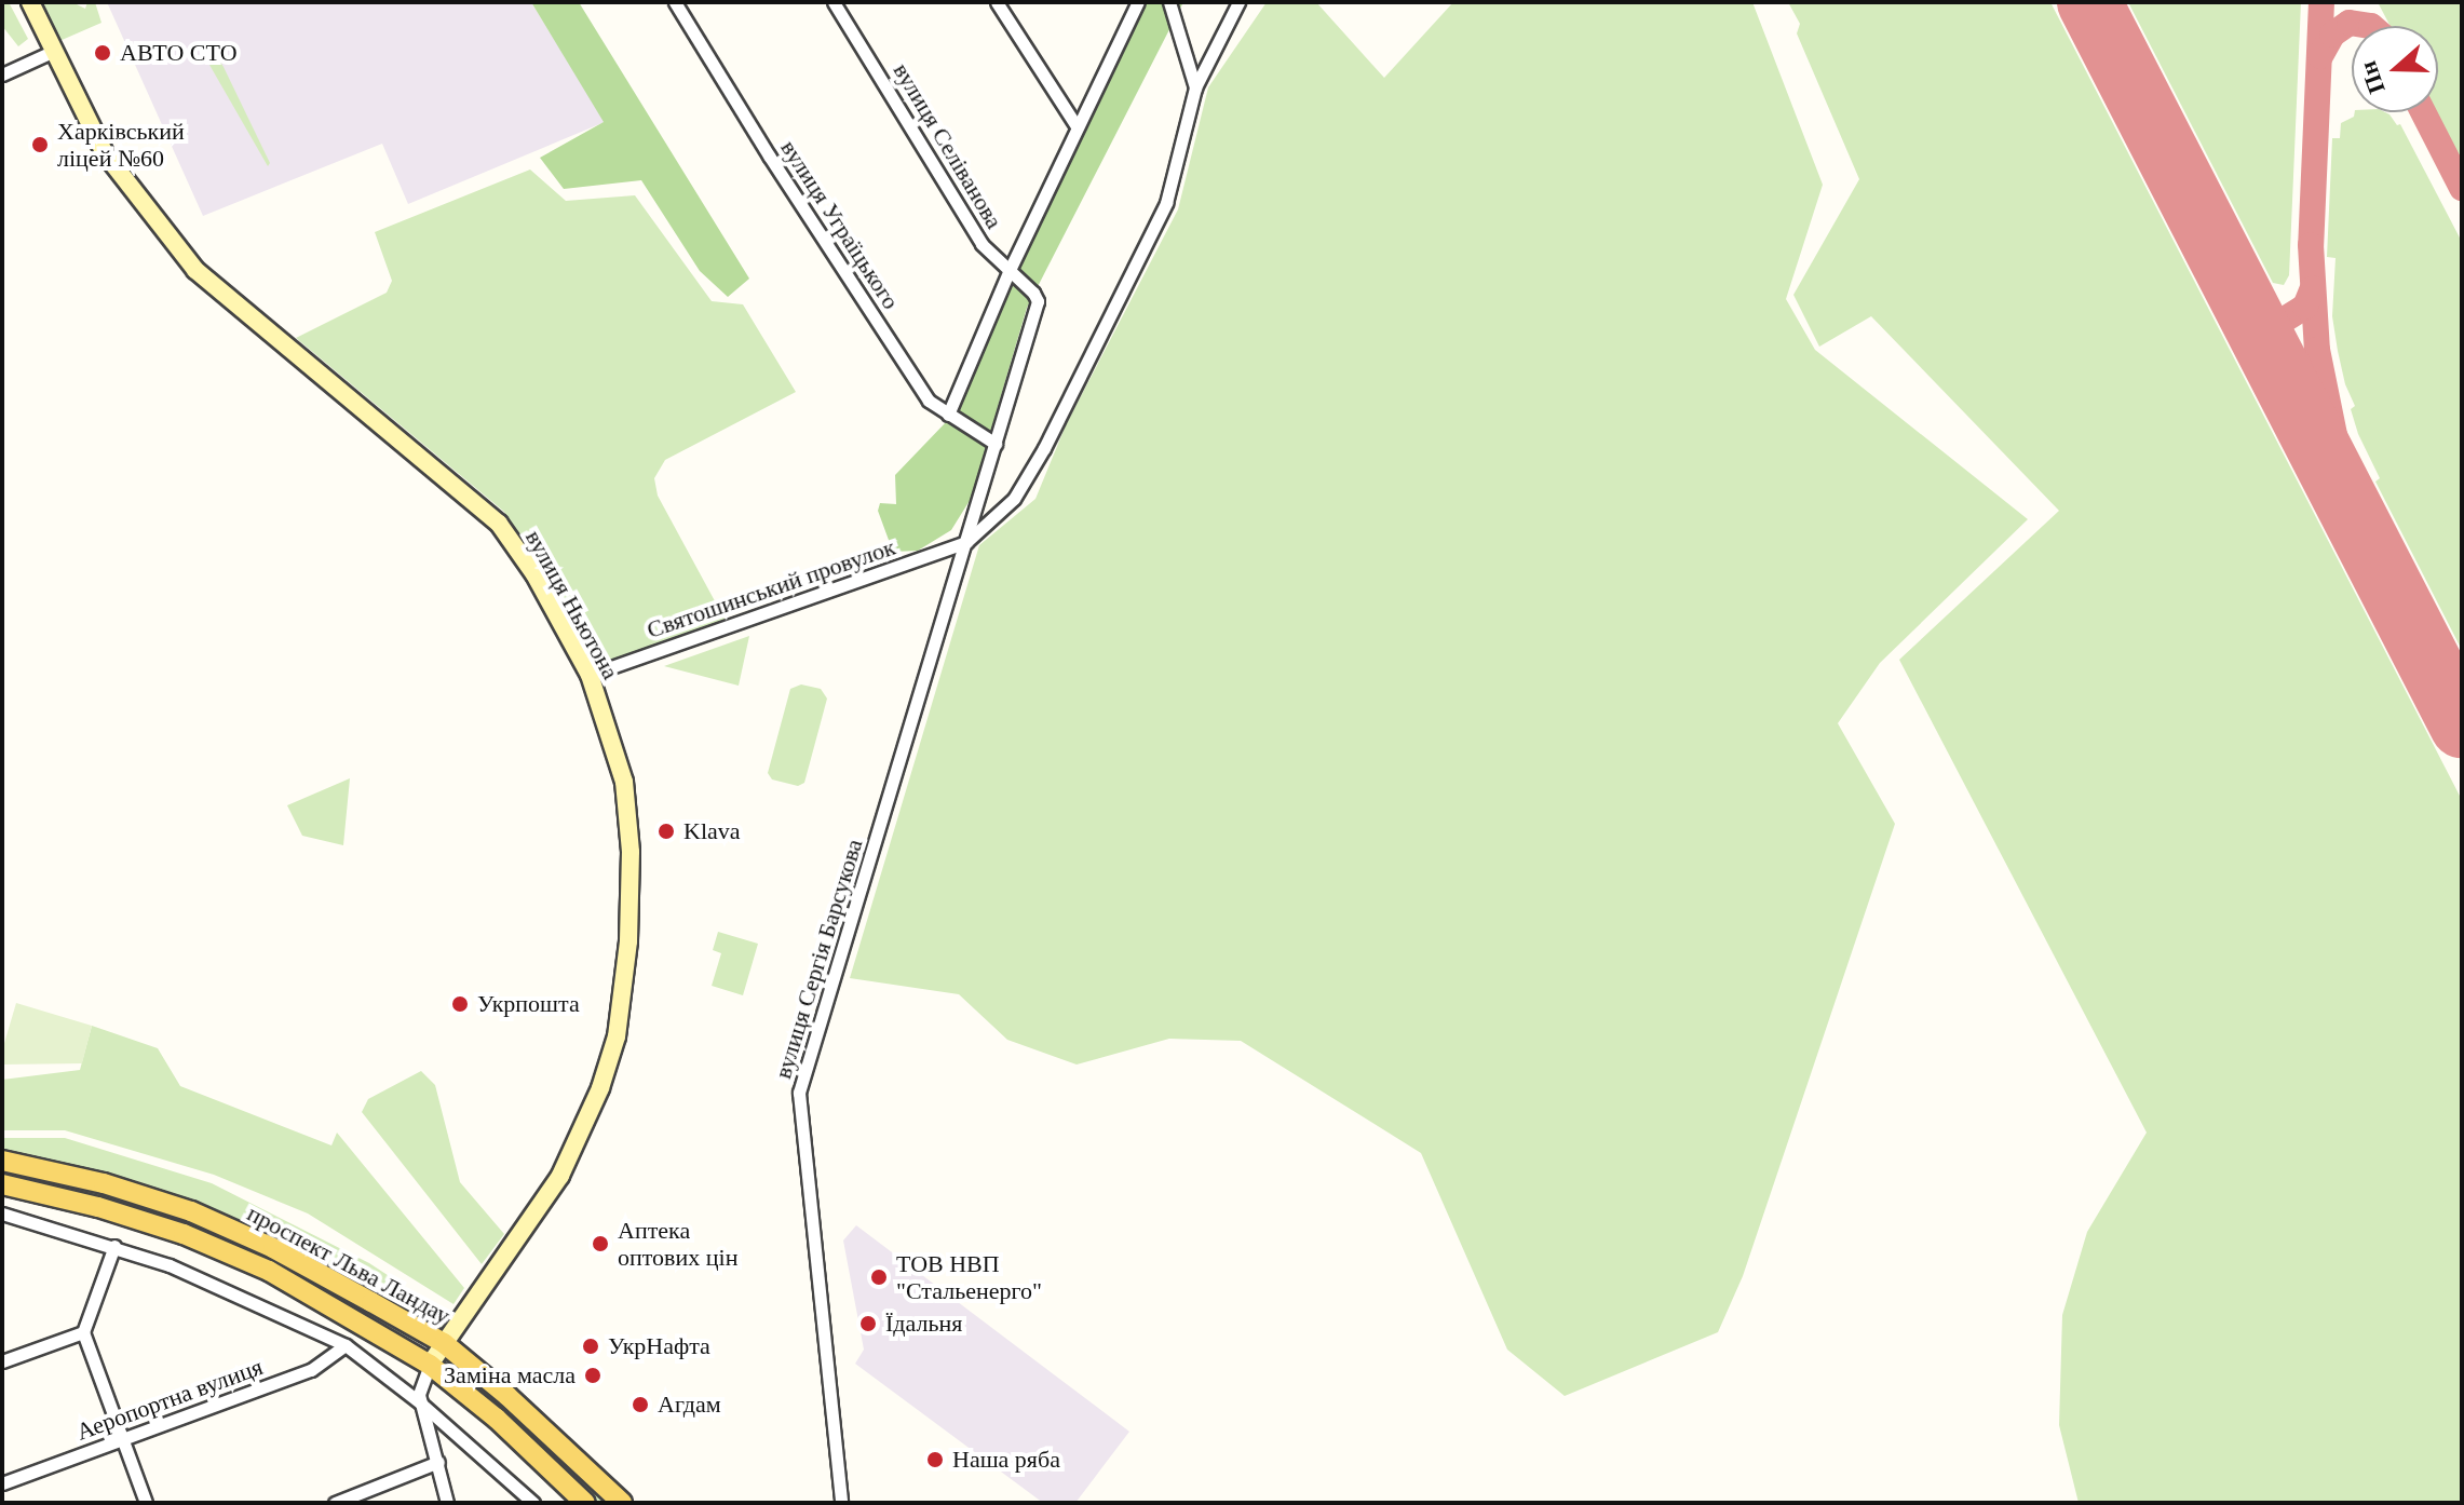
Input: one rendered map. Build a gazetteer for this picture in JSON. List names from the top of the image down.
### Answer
{
  "streets": {
    "main road": ["проспект Льва Ландау"],
    "street": [
      "вулиця Селіванова",
      "вулиця Уграїцького",
      "Святошинський провулок",
      "вулиця Ньютона",
      "вулиця Сергія Барсукова",
      "Аеропортна вулиця"
    ]
  },
  "crossings": [
    ["вулиця Селіванова", "вулиця Сергія Барсукова"],
    ["вулиця Уграїцького", "вулиця Сергія Барсукова"],
    ["Святошинський провулок", "вулиця Ньютона"],
    ["Святошинський провулок", "вулиця Сергія Барсукова"],
    ["вулиця Ньютона", "проспект Льва Ландау"]
  ],
  "places": [
    "АВТО СТО",
    "Харківський ліцей №60",
    "Klava",
    "Укрпошта",
    "Аптека оптових цін",
    "ТОВ НВП \"Стальенерго\"",
    "Їдальня",
    "УкрНафта",
    "Заміна масла",
    "Агдам",
    "Наша ряба"
  ],
  "north": "left"
}
